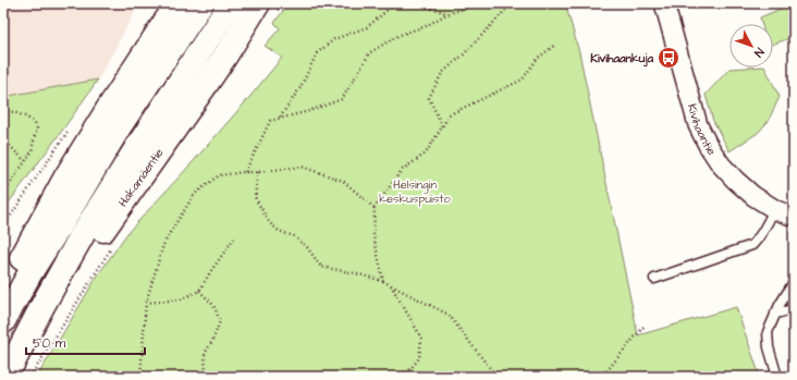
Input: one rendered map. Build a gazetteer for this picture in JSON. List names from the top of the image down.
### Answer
{
  "streets": {
    "main road": ["Hakamäentie"],
    "street": ["Kivihaantie"]
  },
  "parks": ["Helsingin keskuspuisto"],
  "places": {
    "bus stop": ["Kivihaankuja"]
  },
  "scale_bar": "50 m",
  "north": "bottom right"
}
